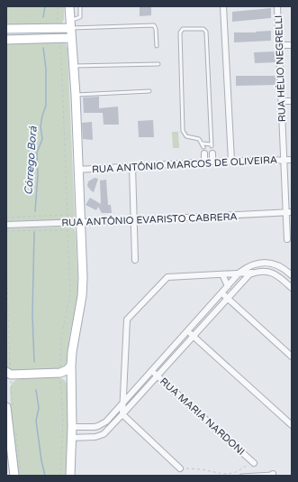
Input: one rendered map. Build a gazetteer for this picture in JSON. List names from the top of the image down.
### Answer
{
  "streets": {
    "street": [
      "RUA HÉLIO NEGRELLI",
      "RUA ANTÔNIO MARCOS DE OLIVEIRA",
      "RUA ANTÔNIO EVARISTO CABRERA",
      "RUA MARIA NARDONI"
    ]
  },
  "crossings": [
    ["RUA HÉLIO NEGRELLI", "RUA ANTÔNIO MARCOS DE OLIVEIRA"],
    ["RUA HÉLIO NEGRELLI", "RUA ANTÔNIO EVARISTO CABRERA"]
  ],
  "water": ["Córrego Borá"]
}
